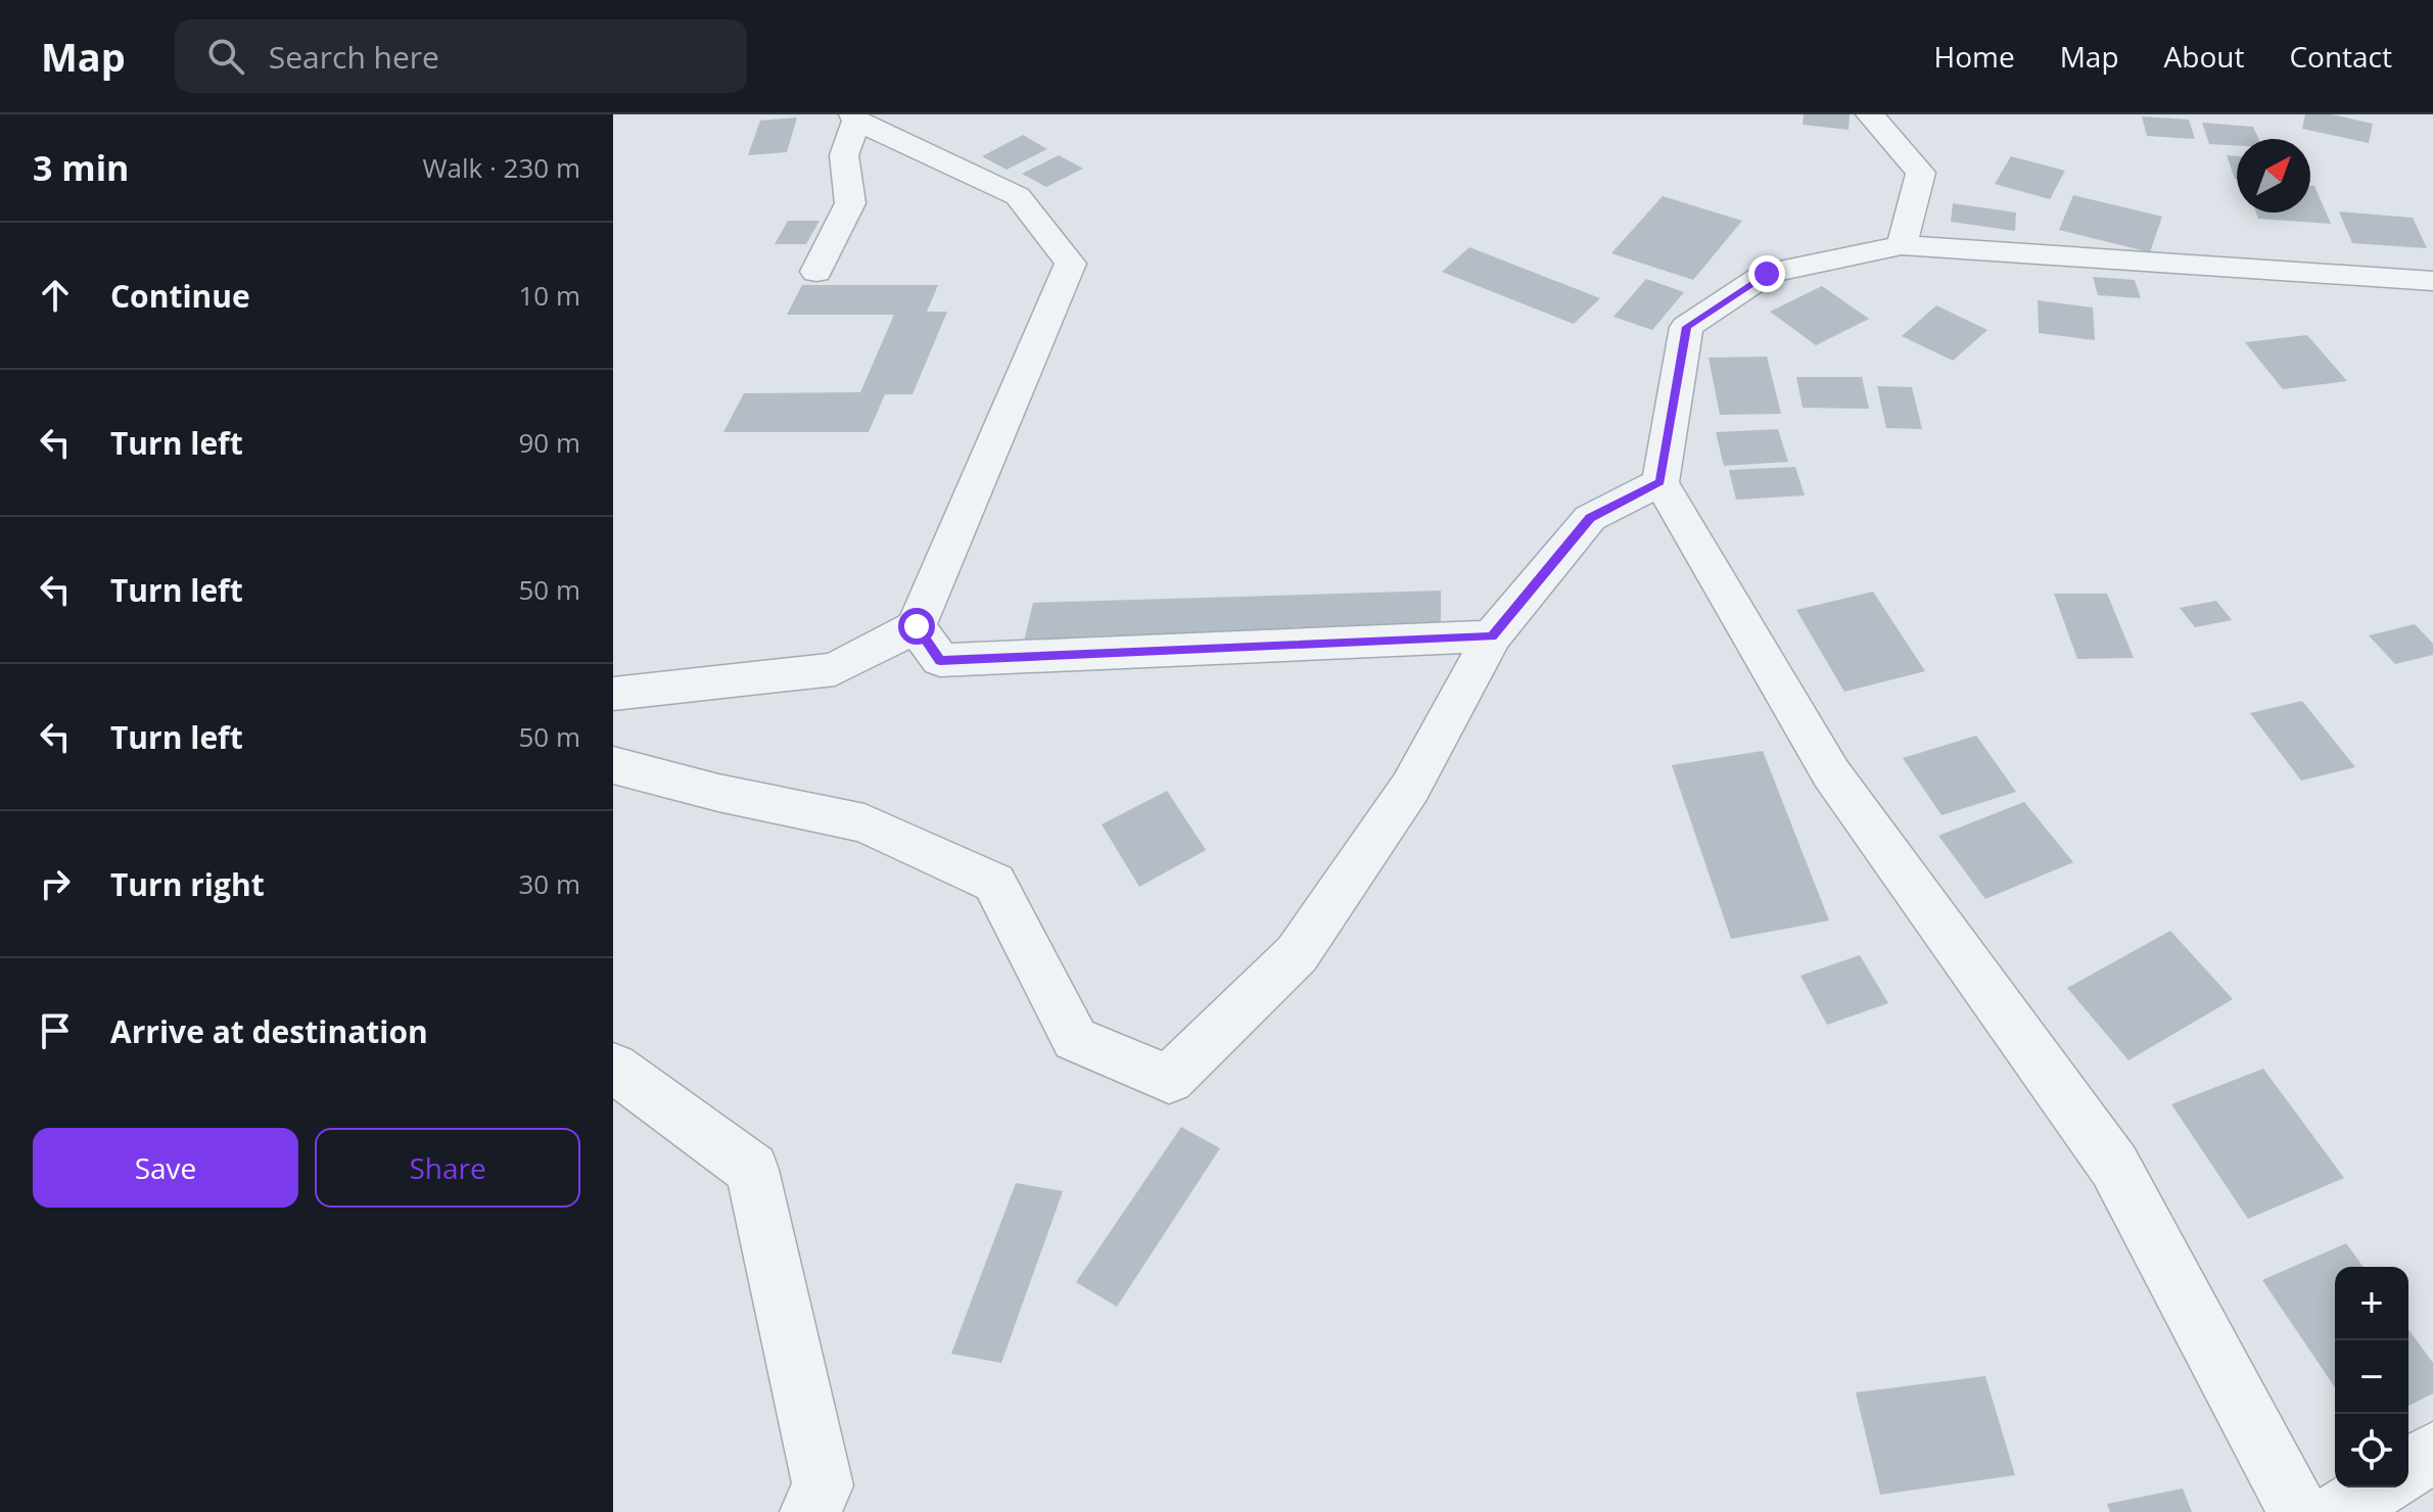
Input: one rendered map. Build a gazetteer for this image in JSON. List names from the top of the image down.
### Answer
{
  "north": "top right",
  "page": {
    "header": "Map",
    "search": "Search here",
    "nav": [
      "Home",
      "Map",
      "About",
      "Contact"
    ],
    "heading": ["3 min", "Walk · 230 m"],
    "list": [
      ["Continue", "10 m"],
      ["Turn left", "90 m"],
      ["Turn left", "50 m"],
      ["Turn left", "50 m"],
      ["Turn right", "30 m"],
      "Arrive at destination"
    ],
    "buttons": ["Save", "Share"],
    "map_buttons": ["+", "−"]
  }
}
